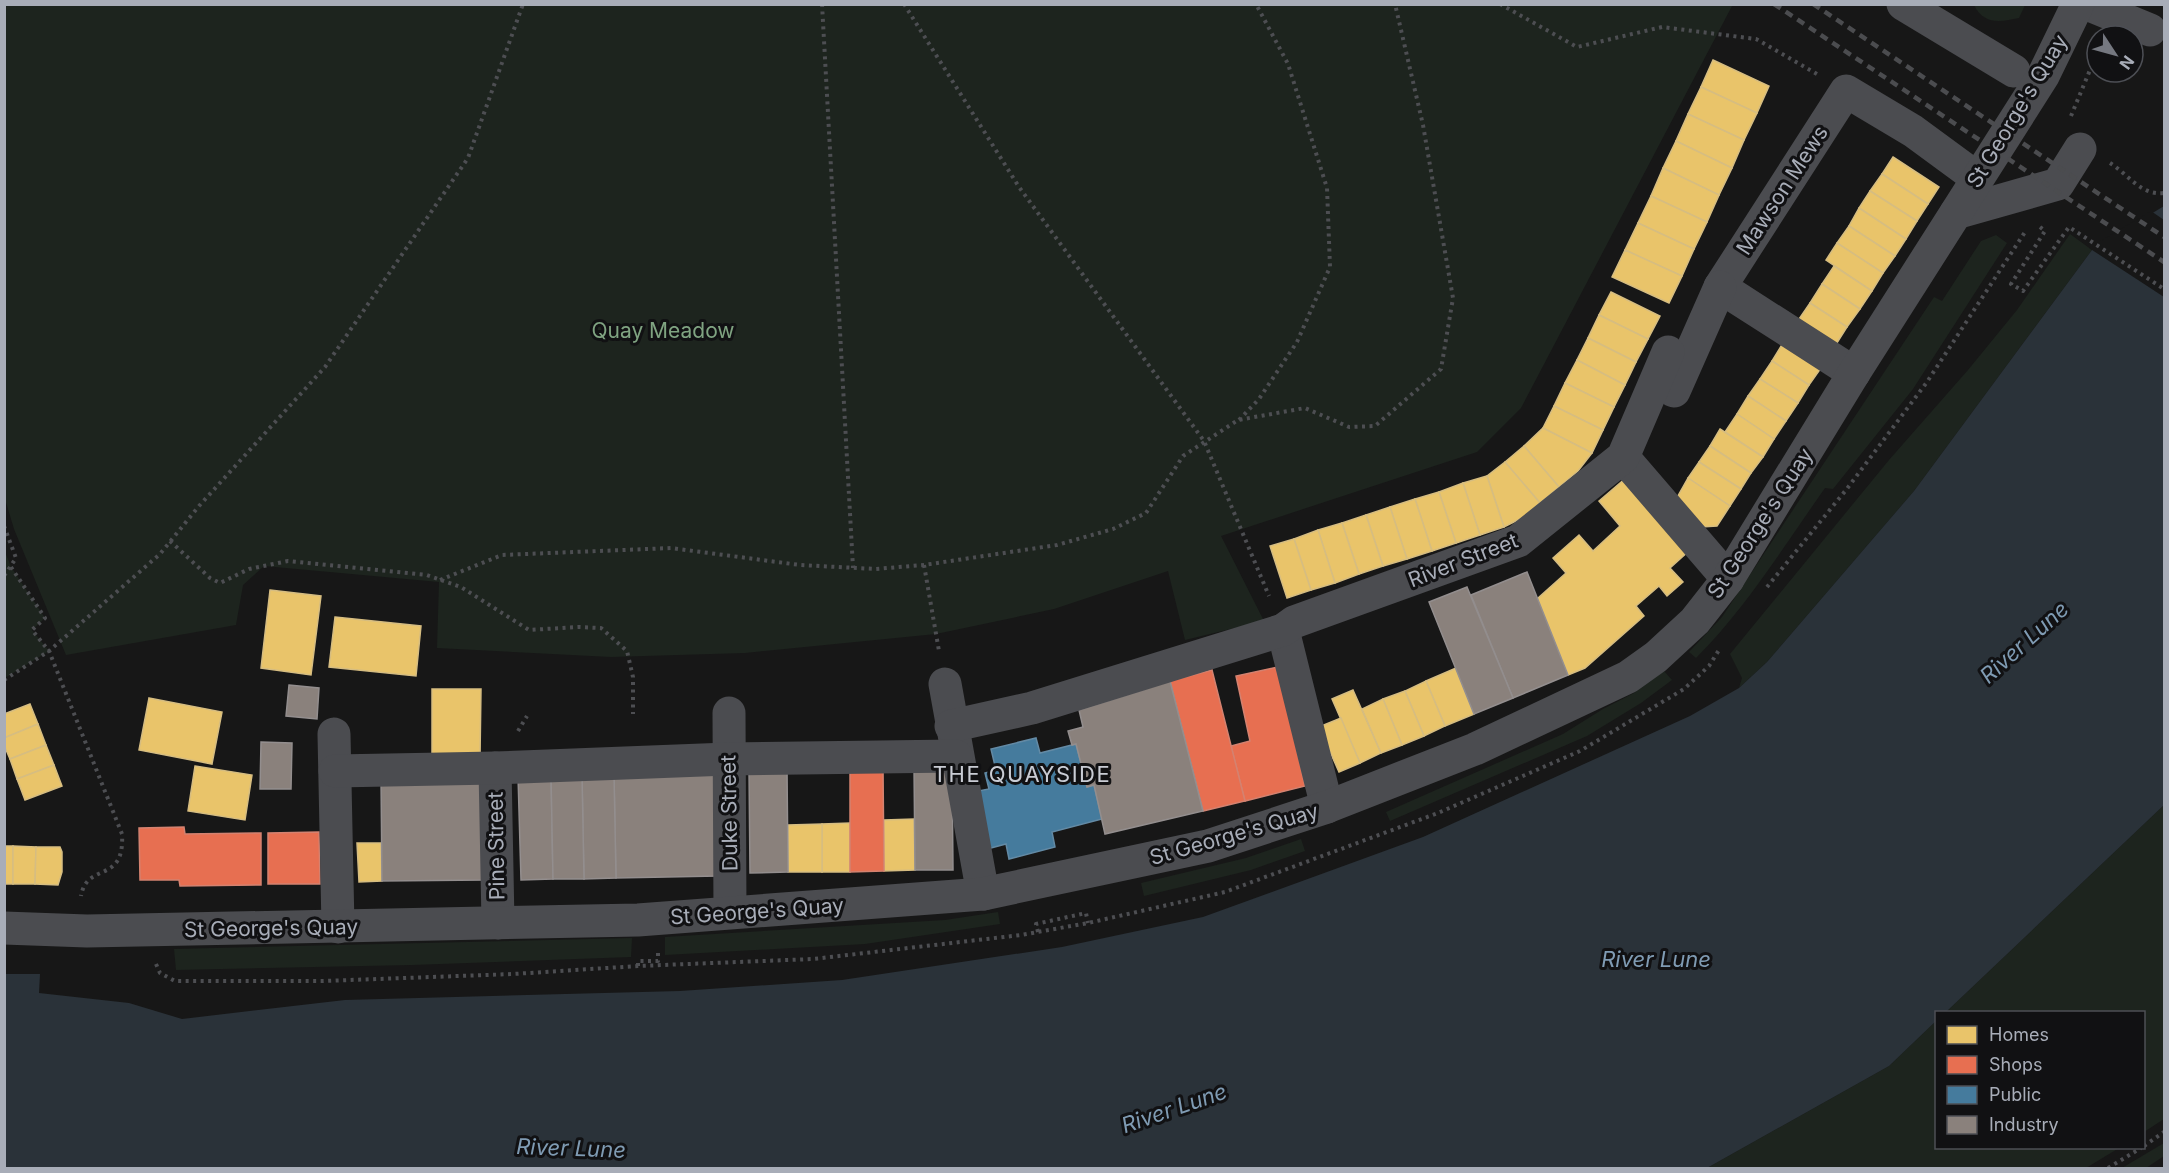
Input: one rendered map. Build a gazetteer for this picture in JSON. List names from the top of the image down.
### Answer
{
  "streets": {
    "street": [
      "St George's Quay",
      "Mawson Mews",
      "River Street",
      "Duke Street",
      "Pine Street"
    ]
  },
  "crossings": [
    ["St George's Quay", "Duke Street"],
    ["St George's Quay", "Pine Street"],
    ["Mawson Mews", "River Street"],
    ["River Street", "Duke Street"],
    ["River Street", "Pine Street"]
  ],
  "districts": ["THE QUAYSIDE"],
  "water": ["River Lune"],
  "parks": ["Quay Meadow"],
  "legend": [
    "Homes",
    "Shops",
    "Public",
    "Industry"
  ],
  "north": "bottom right"
}
